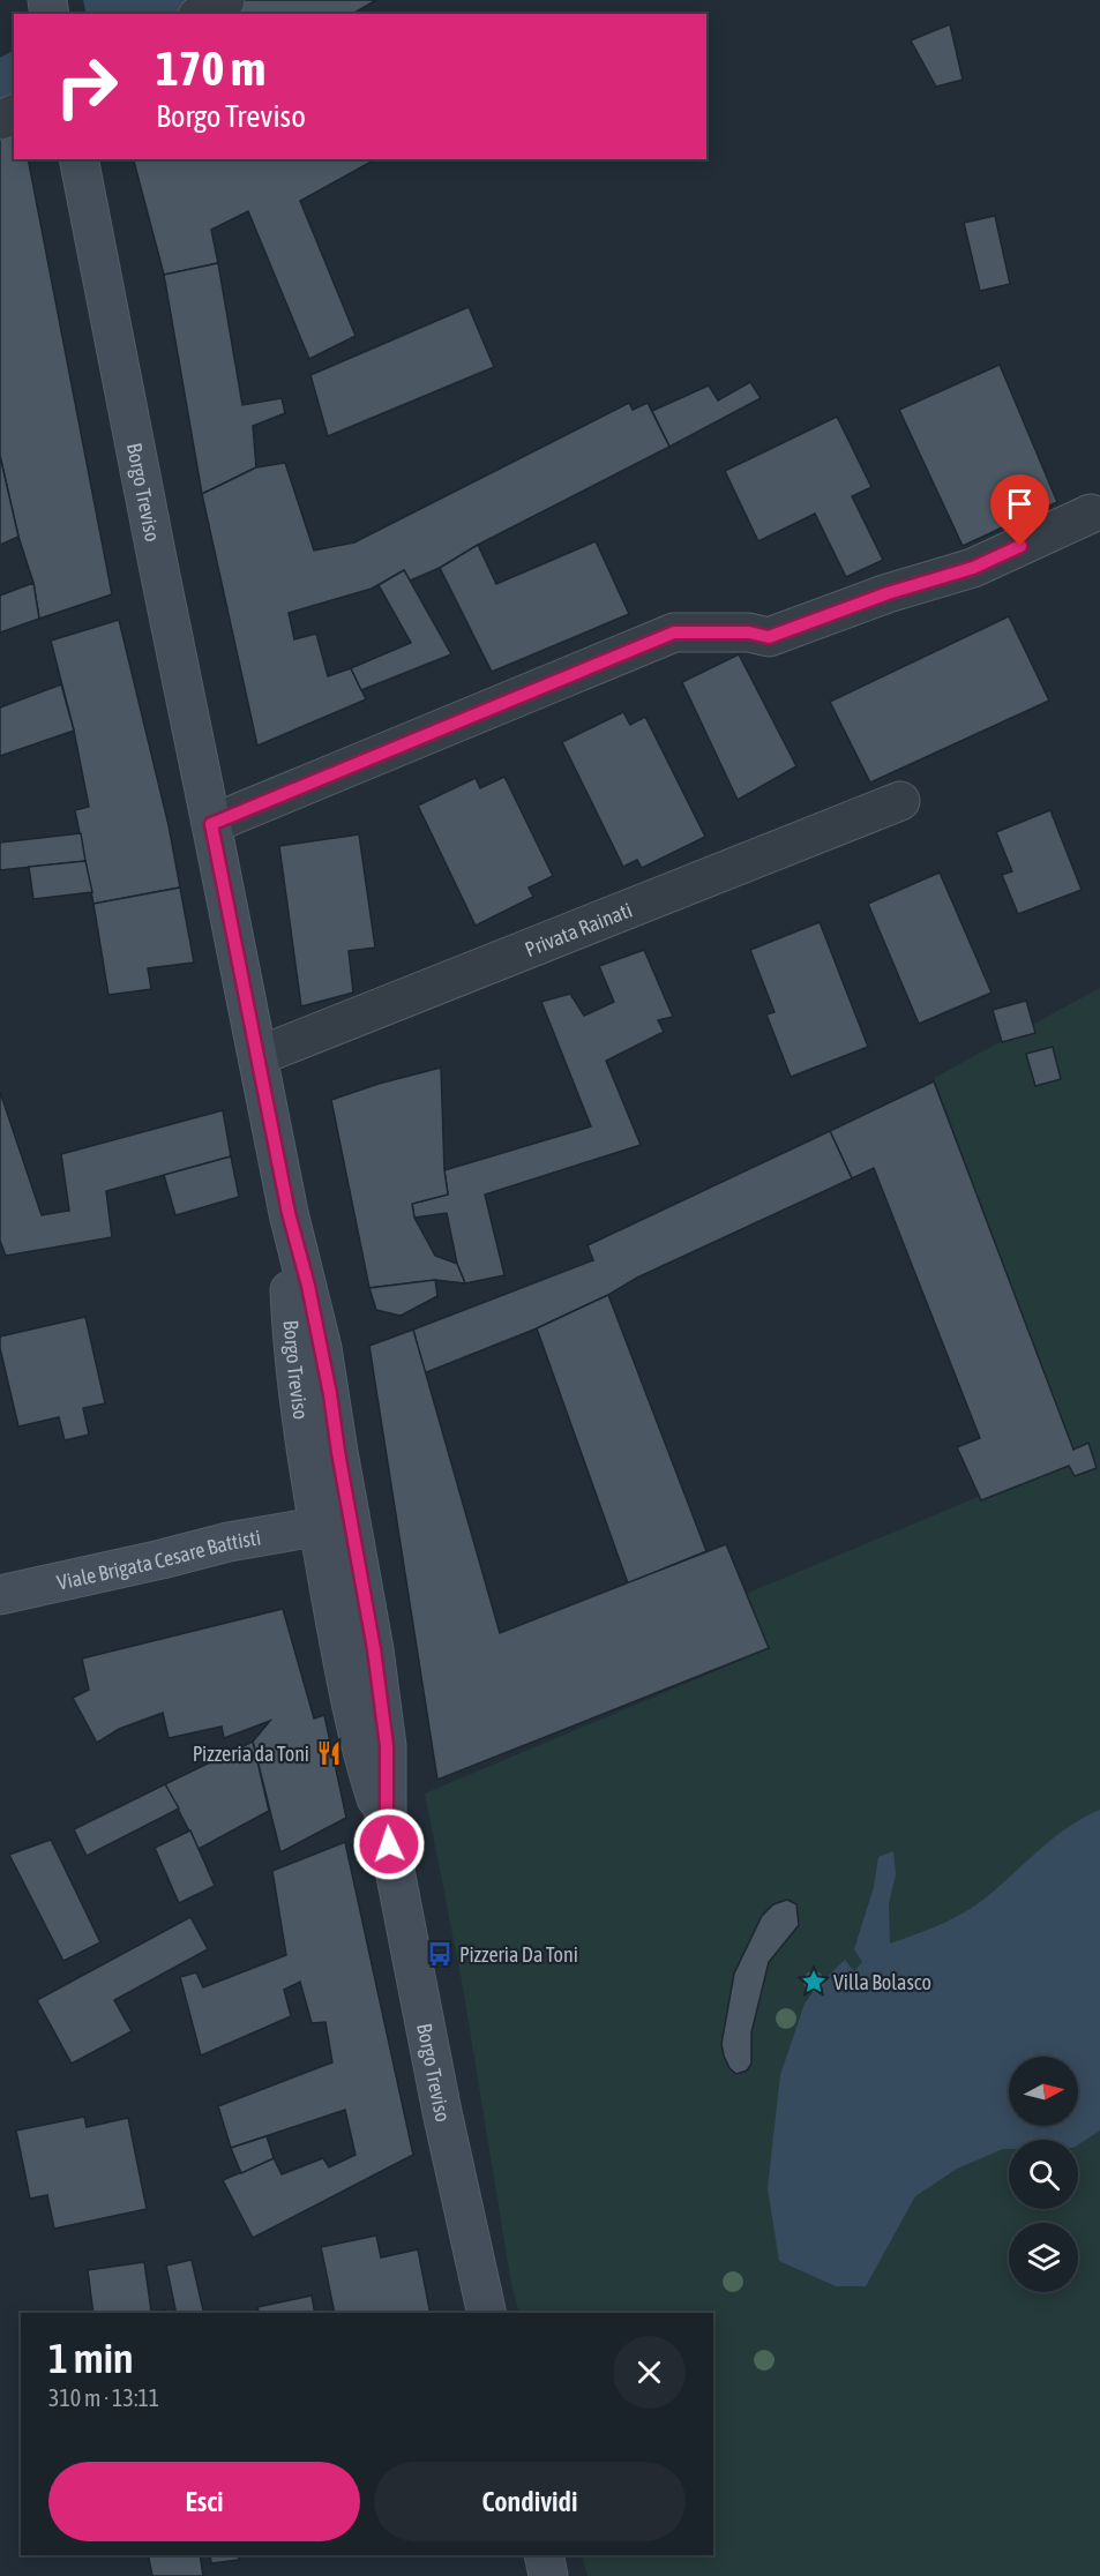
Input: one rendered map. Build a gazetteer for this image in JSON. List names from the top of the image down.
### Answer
{
  "streets": {
    "street": ["Borgo Treviso", "Privata Rainati", "Viale Brigata Cesare Battisti"]
  },
  "crossings": [
    ["Borgo Treviso", "Privata Rainati"],
    ["Borgo Treviso", "Viale Brigata Cesare Battisti"]
  ],
  "places": {
    "restaurant": ["Pizzeria da Toni"],
    "bus stop": ["Pizzeria Da Toni"],
    "place": ["Villa Bolasco"]
  },
  "north": "right",
  "page": {
    "turn": ["170 m", "Borgo Treviso"],
    "heading": ["1 min", "310 m · 13:11"],
    "buttons": ["Esci", "Condividi"]
  }
}
